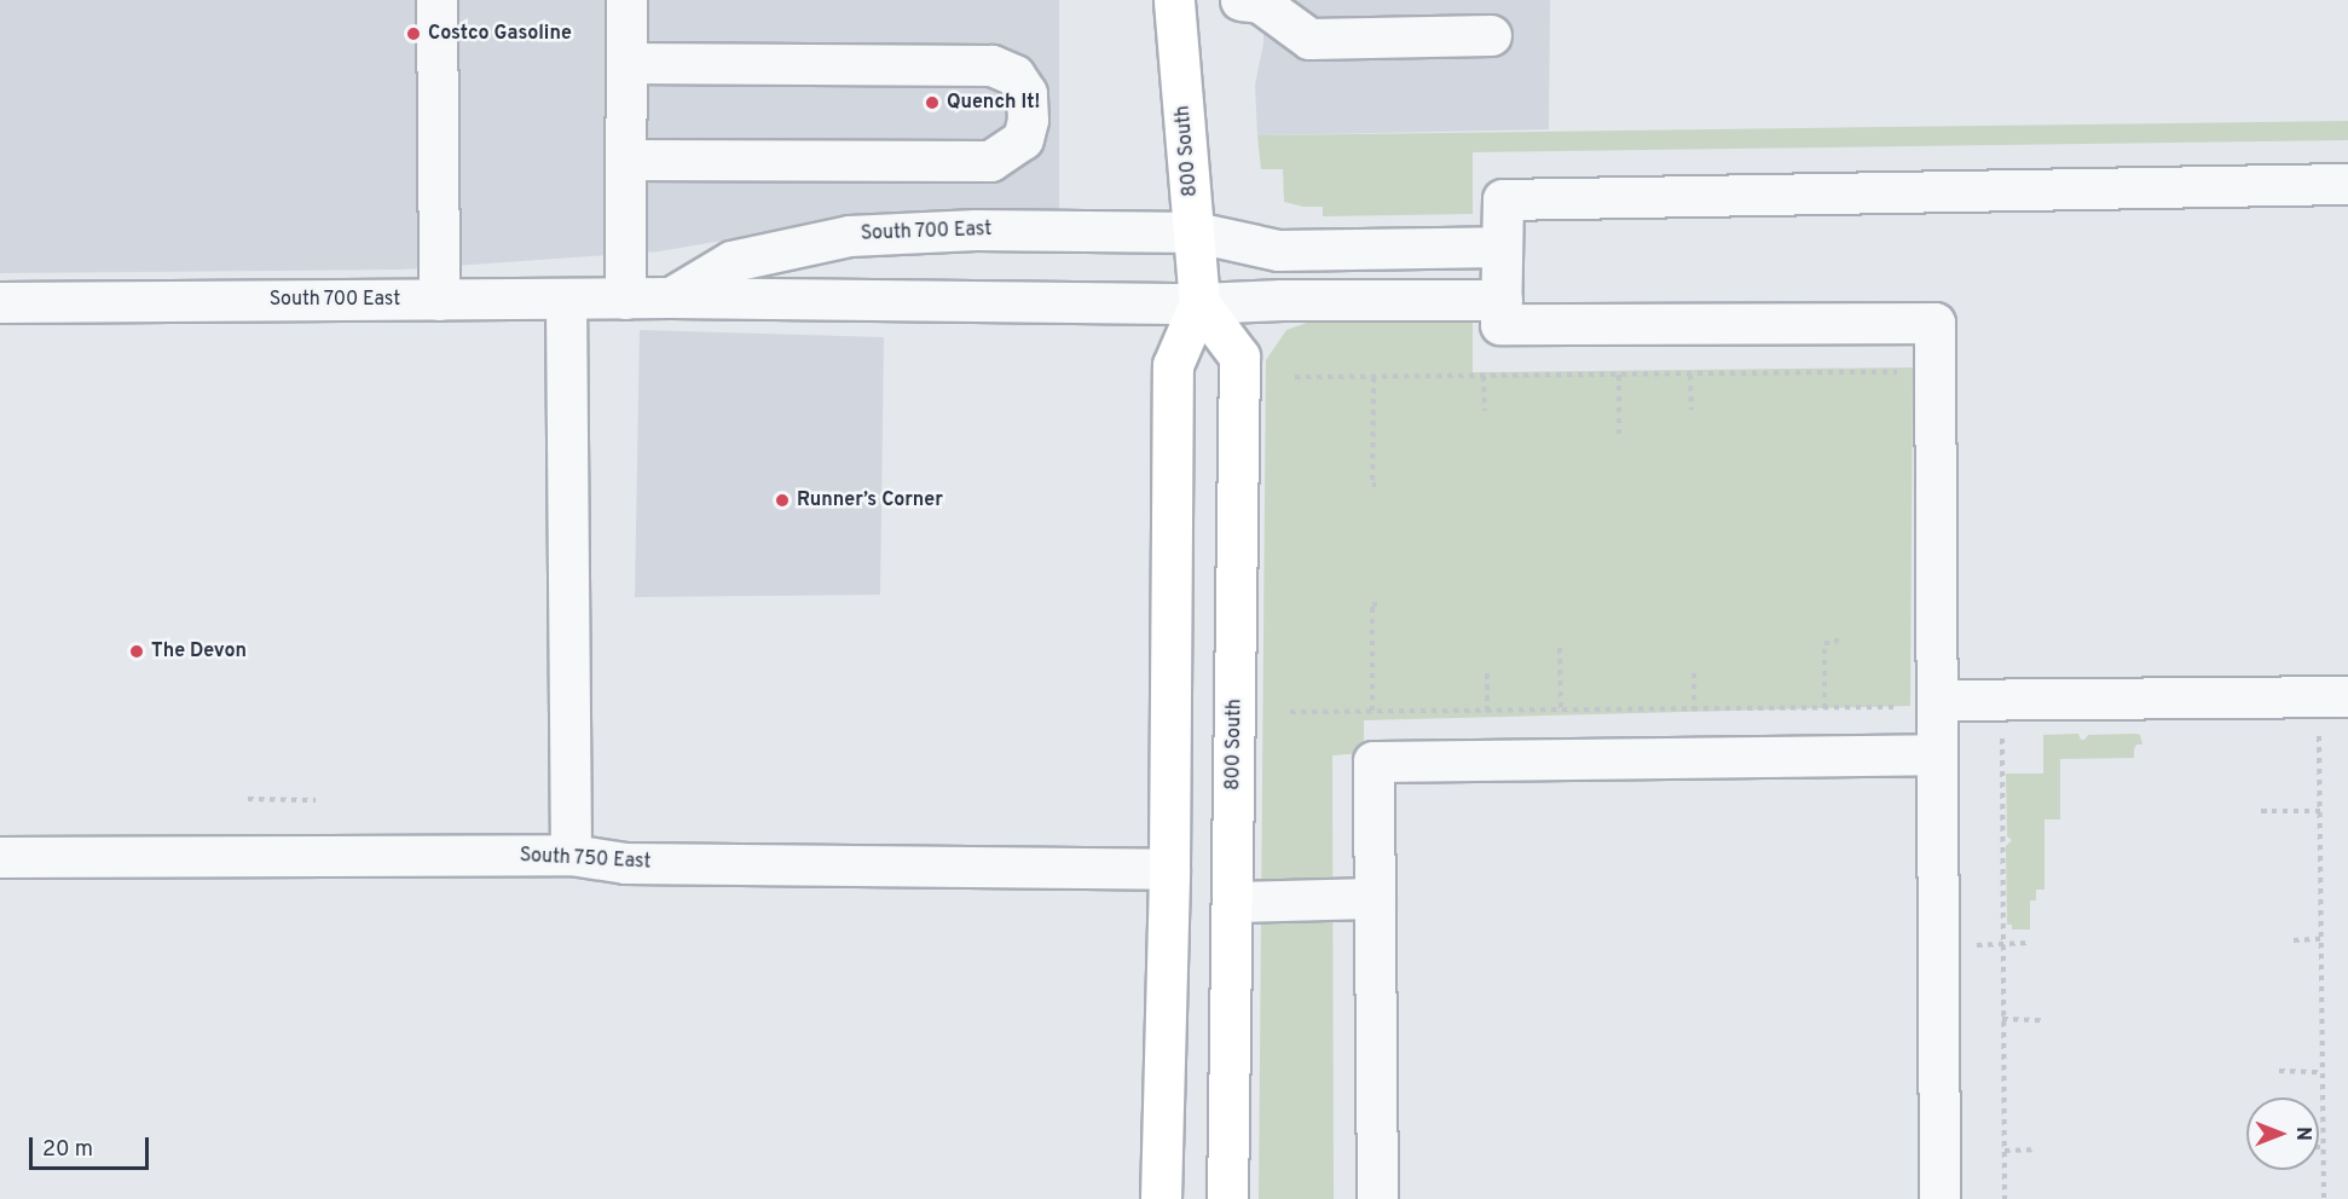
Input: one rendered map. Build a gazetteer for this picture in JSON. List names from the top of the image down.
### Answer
{
  "streets": {
    "main road": ["800 South"],
    "street": ["South 700 East", "South 750 East"]
  },
  "crossings": [
    ["800 South", "South 700 East"],
    ["800 South", "South 750 East"]
  ],
  "places": [
    "Costco Gasoline",
    "Quench It!",
    "Runner’s Corner",
    "The Devon"
  ],
  "scale_bar": "20 m",
  "north": "right"
}
